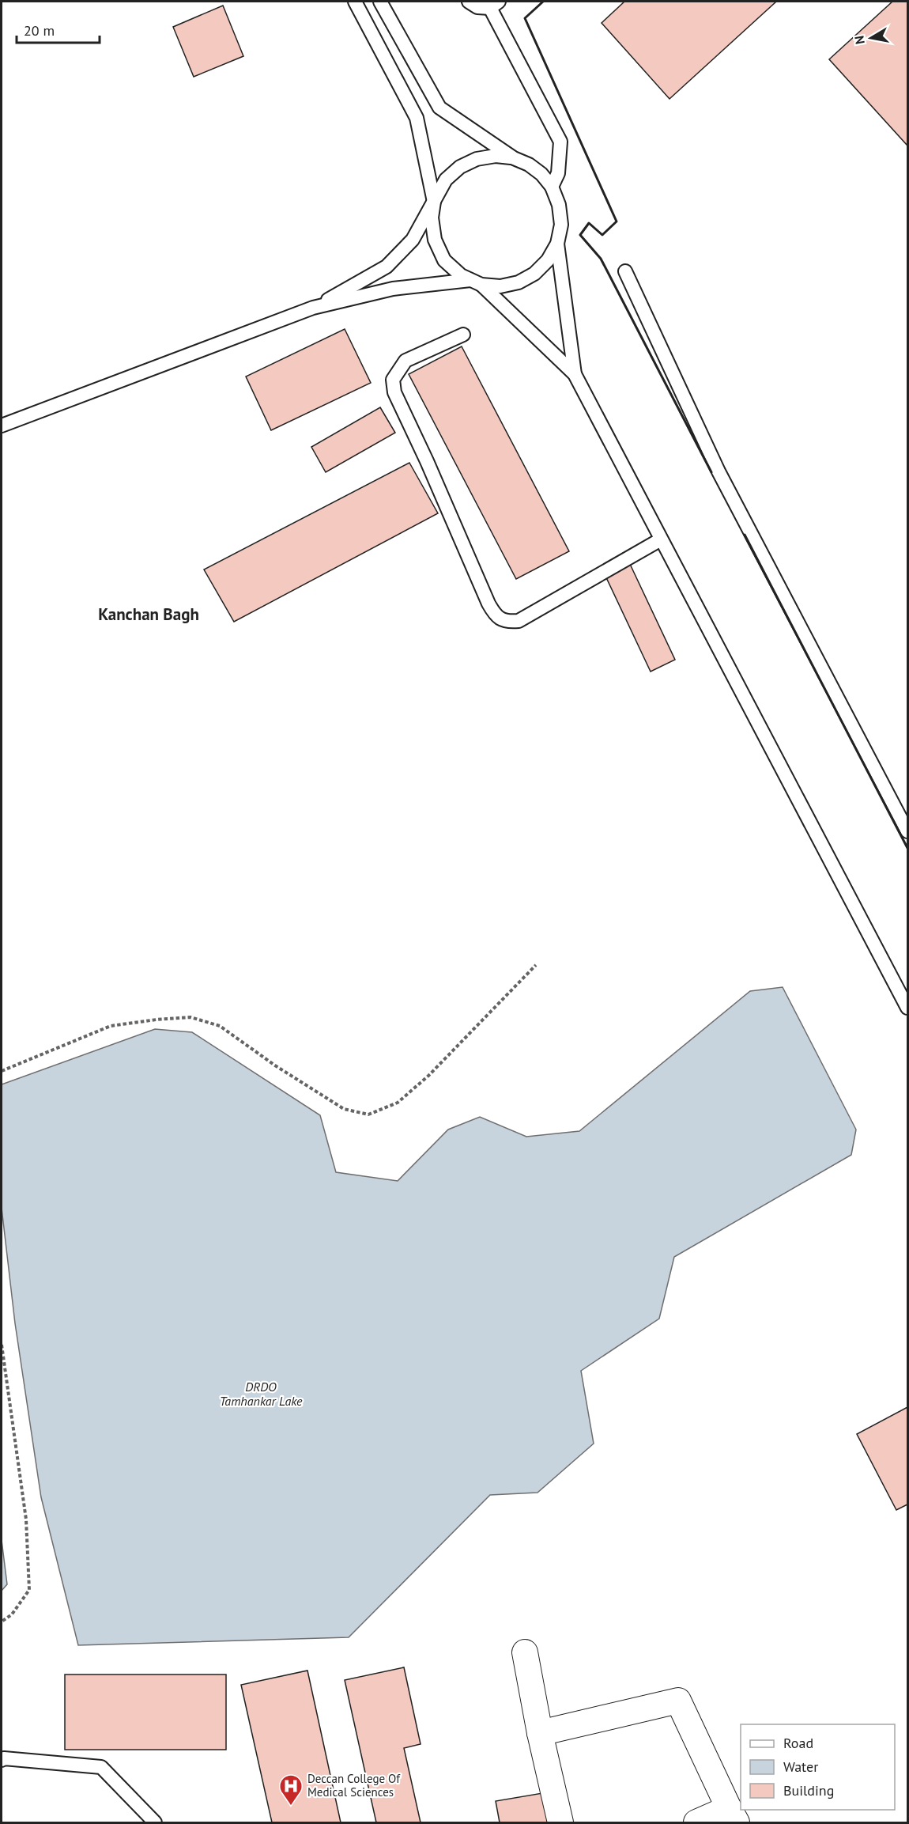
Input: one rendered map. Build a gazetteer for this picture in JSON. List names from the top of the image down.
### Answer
{
  "districts": ["Kanchan Bagh"],
  "water": ["DRDO Tamhankar Lake"],
  "places": {
    "hospital": ["Deccan College Of Medical Sciences"]
  },
  "legend": ["Road", "Water", "Building"],
  "scale_bar": "20 m",
  "north": "left"
}
